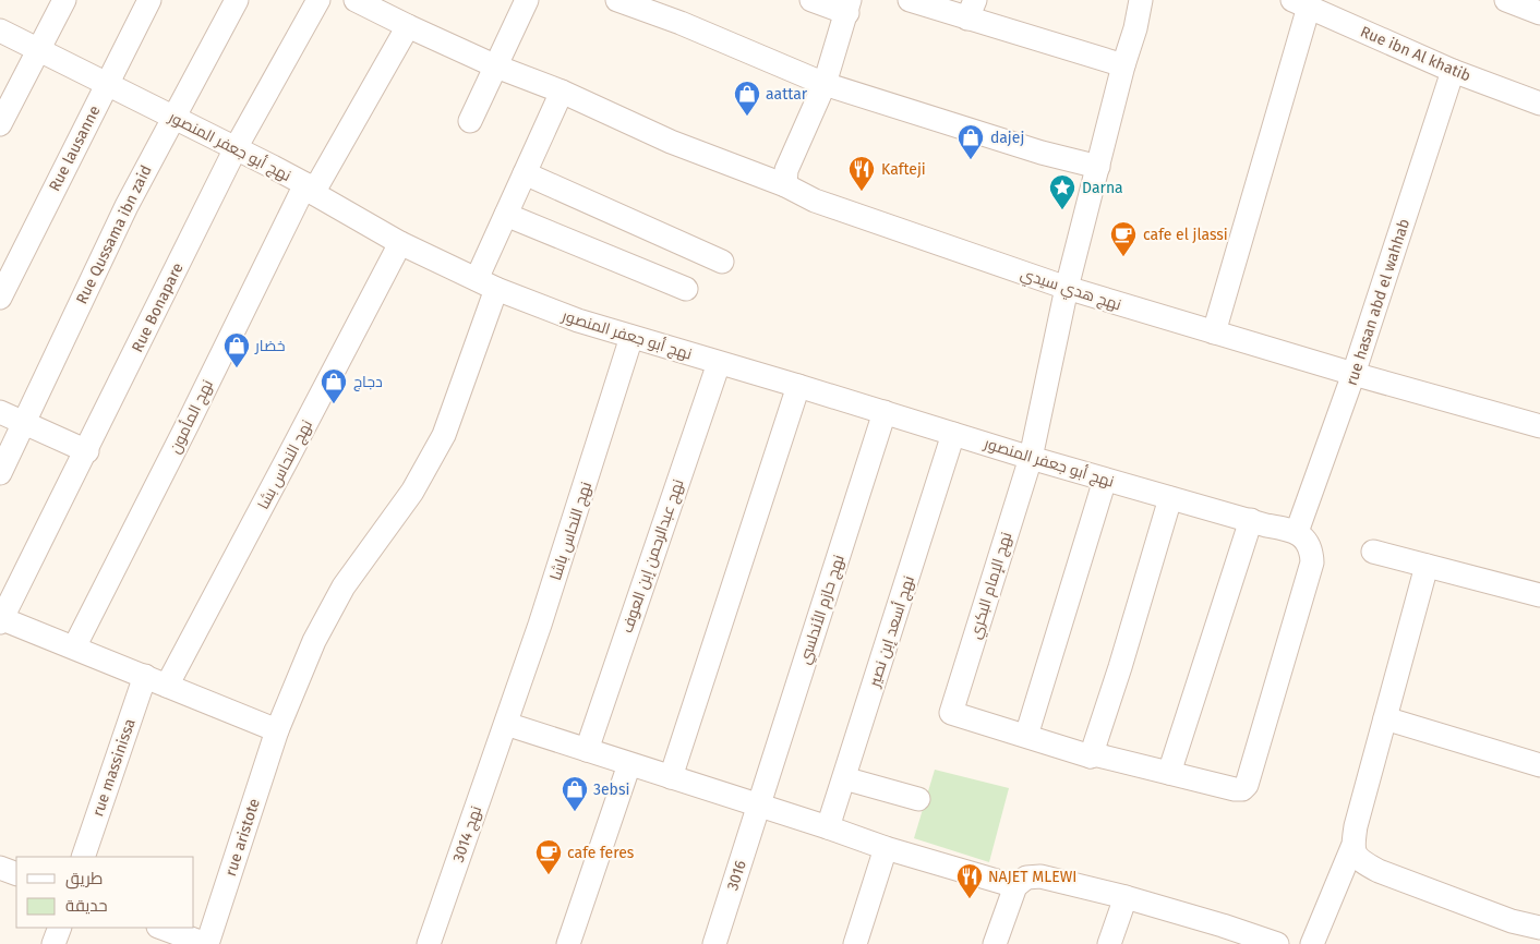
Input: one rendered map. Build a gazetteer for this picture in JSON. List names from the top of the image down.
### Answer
{
  "streets": {
    "street": [
      "Rue ibn Al khatib",
      "نهج أبو جعفر المنصور",
      "Rue lausanne",
      "Rue Qussama ibn zaid",
      "نهج هدي سيدي",
      "rue hasan abd el wahhab",
      "Rue Bonapare",
      "نهج المأمون",
      "نهج النحاس بشا",
      "نهج النحاس باشا",
      "نهج عبدالرحمن إبن العوف",
      "نهج الإمام البكري",
      "نهج حازم الأندلسي",
      "نهج أسعد إبن نصير",
      "rue massinissa",
      "نهج 3014",
      "rue aristote",
      "3016"
    ]
  },
  "crossings": [
    ["Rue ibn Al khatib", "rue hasan abd el wahhab"],
    ["نهج أبو جعفر المنصور", "Rue lausanne"],
    ["نهج أبو جعفر المنصور", "Rue Qussama ibn zaid"],
    ["نهج أبو جعفر المنصور", "rue hasan abd el wahhab"],
    ["نهج أبو جعفر المنصور", "Rue Bonapare"],
    ["نهج أبو جعفر المنصور", "نهج المأمون"],
    ["نهج أبو جعفر المنصور", "نهج النحاس بشا"],
    ["نهج أبو جعفر المنصور", "نهج النحاس باشا"],
    ["نهج أبو جعفر المنصور", "نهج عبدالرحمن إبن العوف"],
    ["نهج أبو جعفر المنصور", "نهج الإمام البكري"],
    ["نهج أبو جعفر المنصور", "نهج حازم الأندلسي"],
    ["نهج أبو جعفر المنصور", "نهج أسعد إبن نصير"],
    ["نهج أبو جعفر المنصور", "rue aristote"],
    ["نهج هدي سيدي", "rue hasan abd el wahhab"],
    ["نهج هدي سيدي", "نهج المأمون"],
    ["نهج هدي سيدي", "نهج الإمام البكري"],
    ["نهج هدي سيدي", "rue aristote"],
    ["نهج النحاس باشا", "نهج 3014"],
    ["نهج حازم الأندلسي", "3016"]
  ],
  "places": {
    "shop": [
      "aattar",
      "dajej",
      "خضار",
      "دجاج",
      "3ebsi"
    ],
    "restaurant": ["Kafteji", "NAJET MLEWI"],
    "place": ["Darna"],
    "cafe": ["cafe el jlassi", "cafe feres"]
  },
  "legend": ["طريق", "حديقة"]
}
